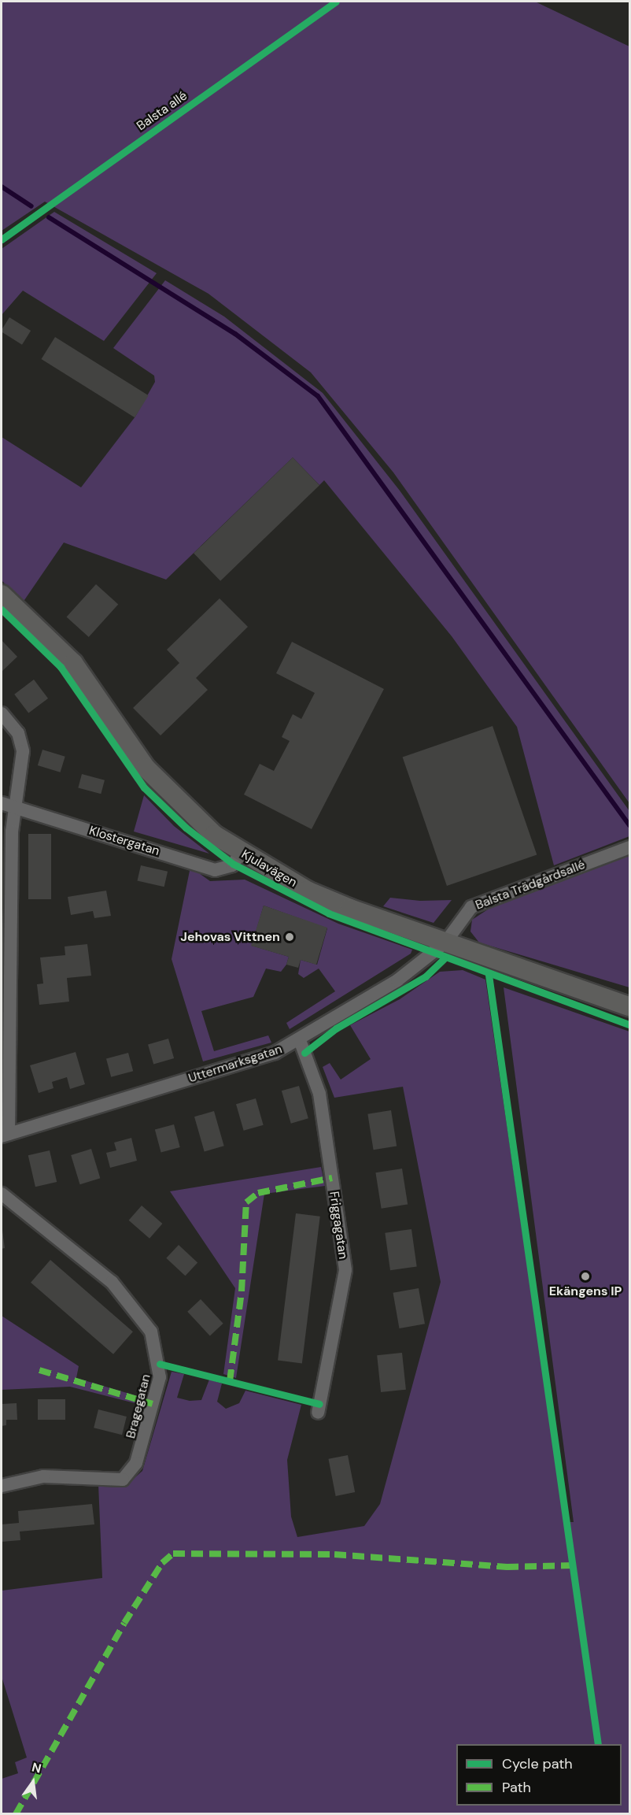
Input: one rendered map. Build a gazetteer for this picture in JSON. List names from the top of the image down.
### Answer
{
  "streets": {
    "street": [
      "Klostergatan",
      "Kjulavägen",
      "Balsta Trädgårdsallé",
      "Uttermarksgatan",
      "Friggagatan",
      "Bragegatan"
    ],
    "cycle path": ["Balsta allé"]
  },
  "crossings": [
    ["Klostergatan", "Kjulavägen"],
    ["Kjulavägen", "Balsta Trädgårdsallé"],
    ["Kjulavägen", "Uttermarksgatan"],
    ["Balsta Trädgårdsallé", "Uttermarksgatan"],
    ["Uttermarksgatan", "Friggagatan"]
  ],
  "places": ["Jehovas Vittnen", "Ekängens IP"],
  "legend": ["Cycle path", "Path"],
  "north": "top"
}
